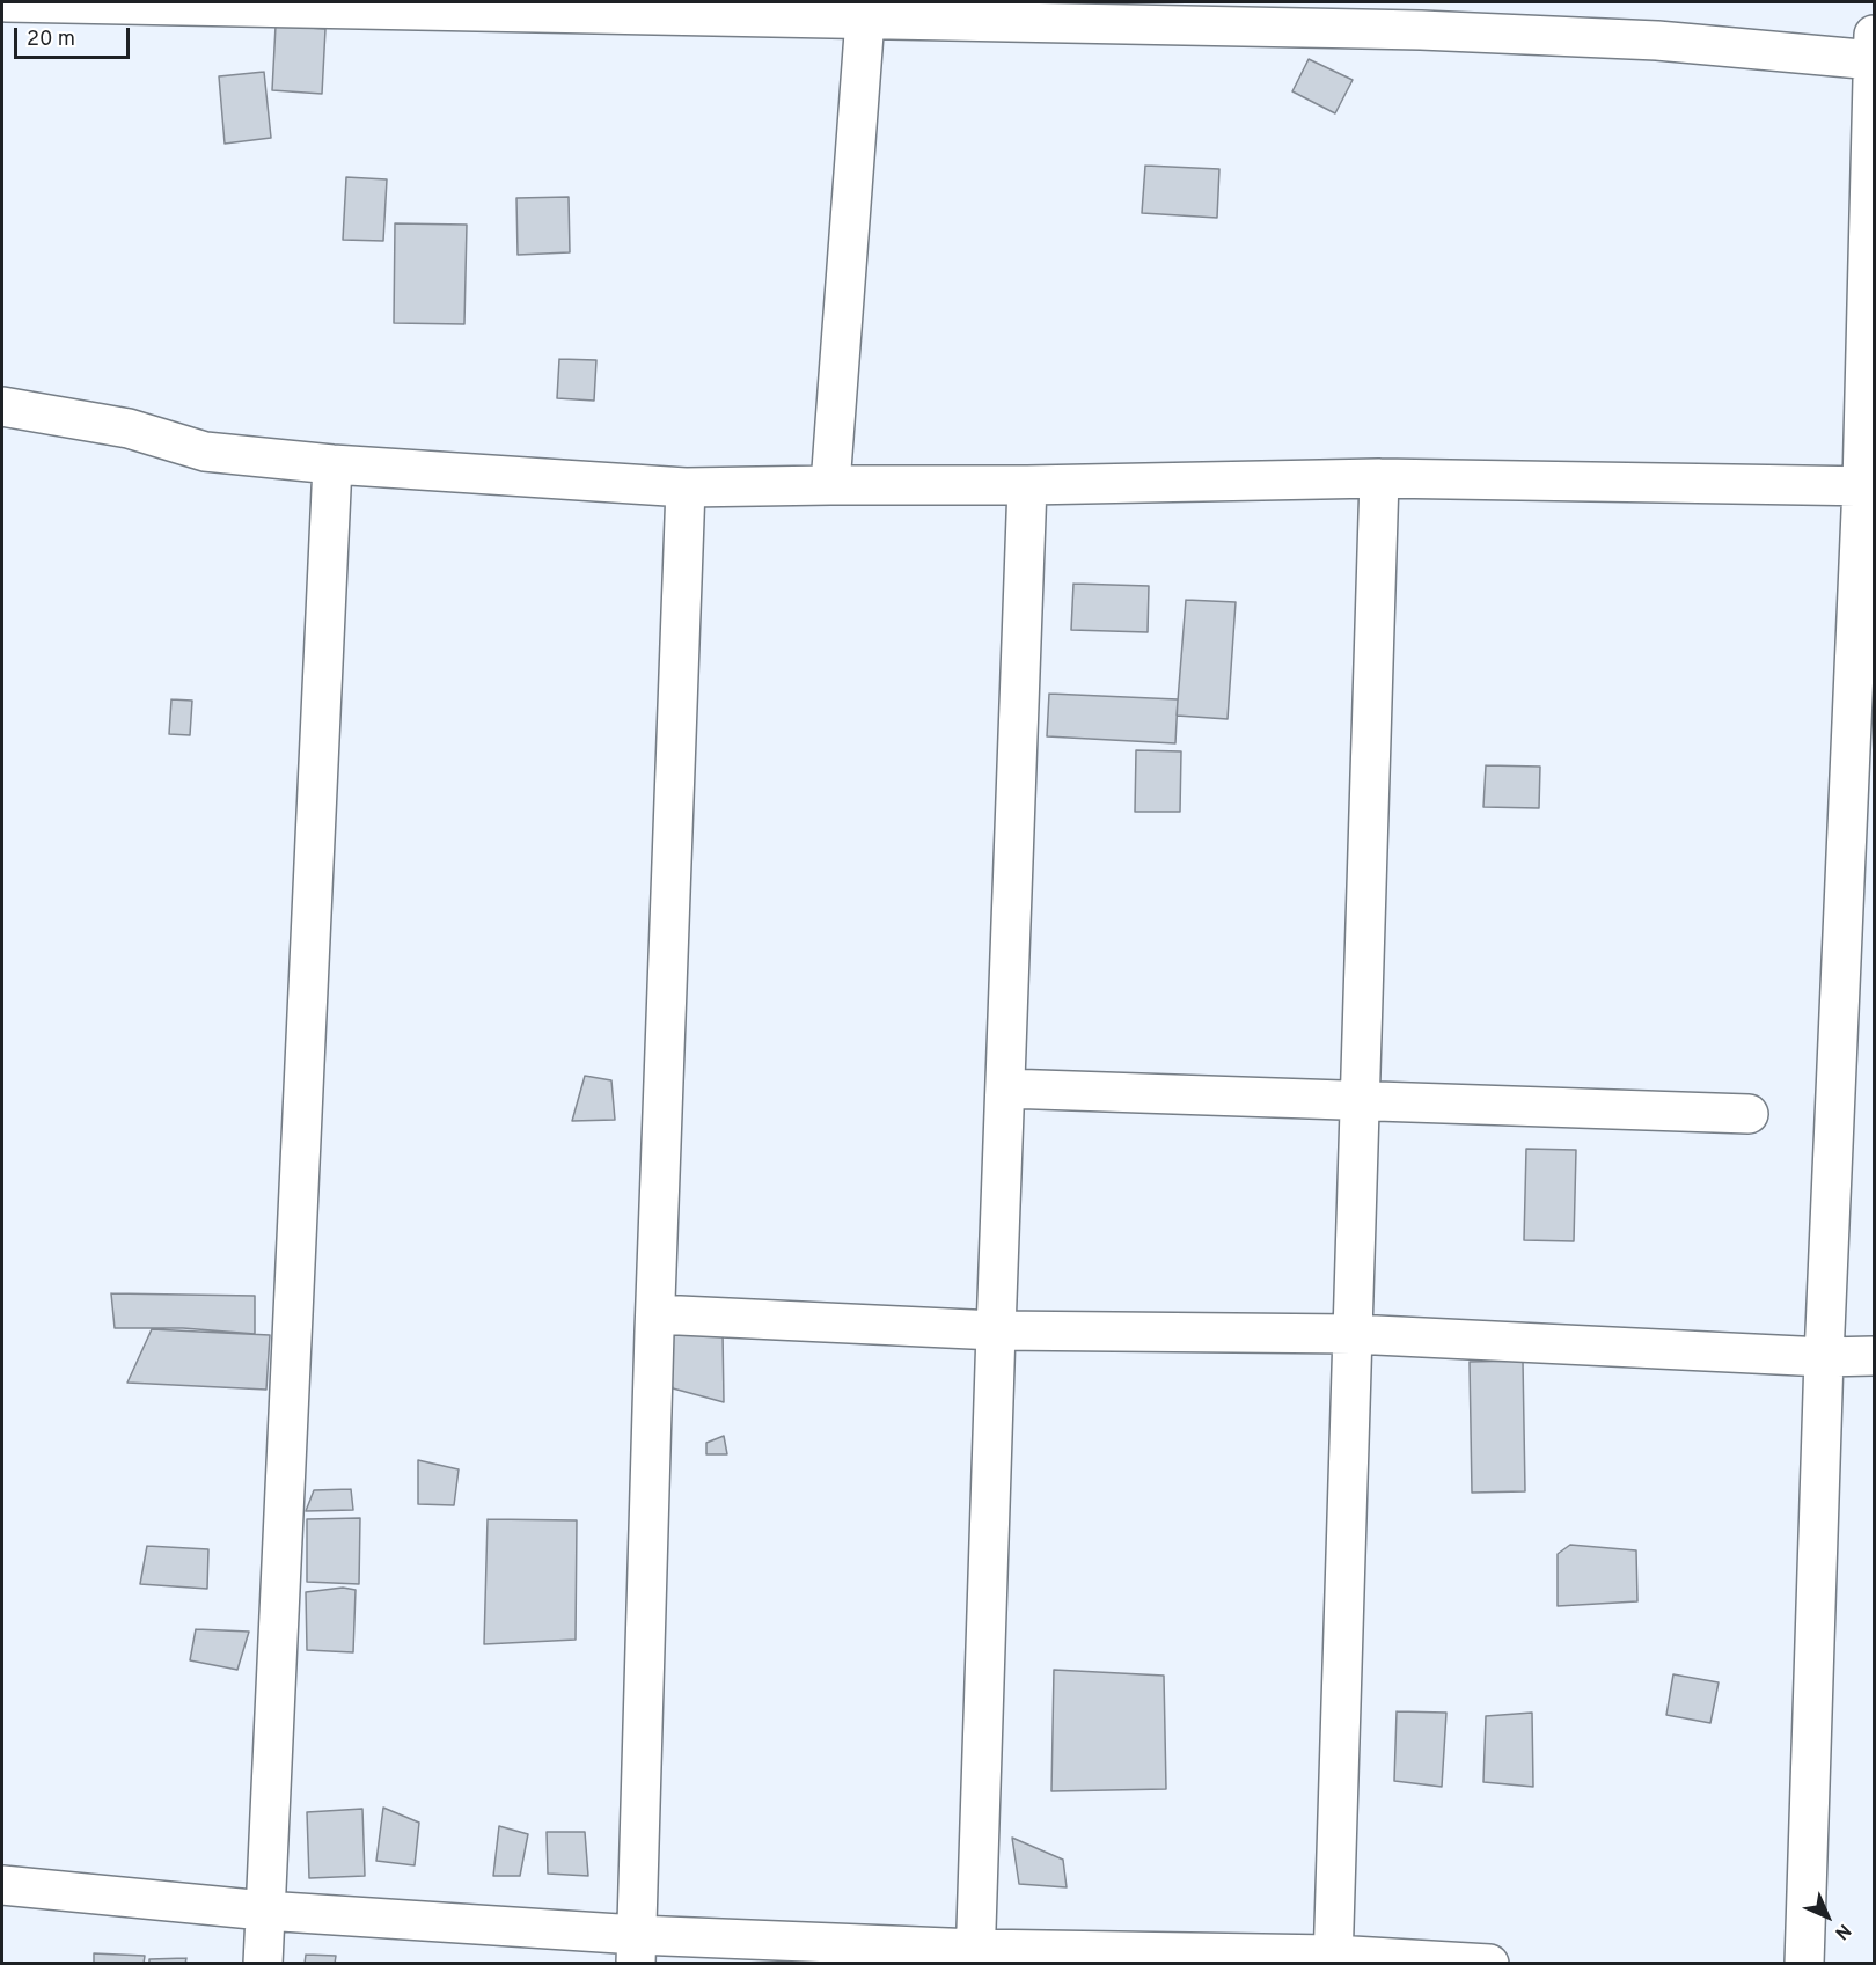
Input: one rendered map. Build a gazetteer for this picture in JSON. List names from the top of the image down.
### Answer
{
  "scale_bar": "20 m",
  "north": "bottom right"
}
